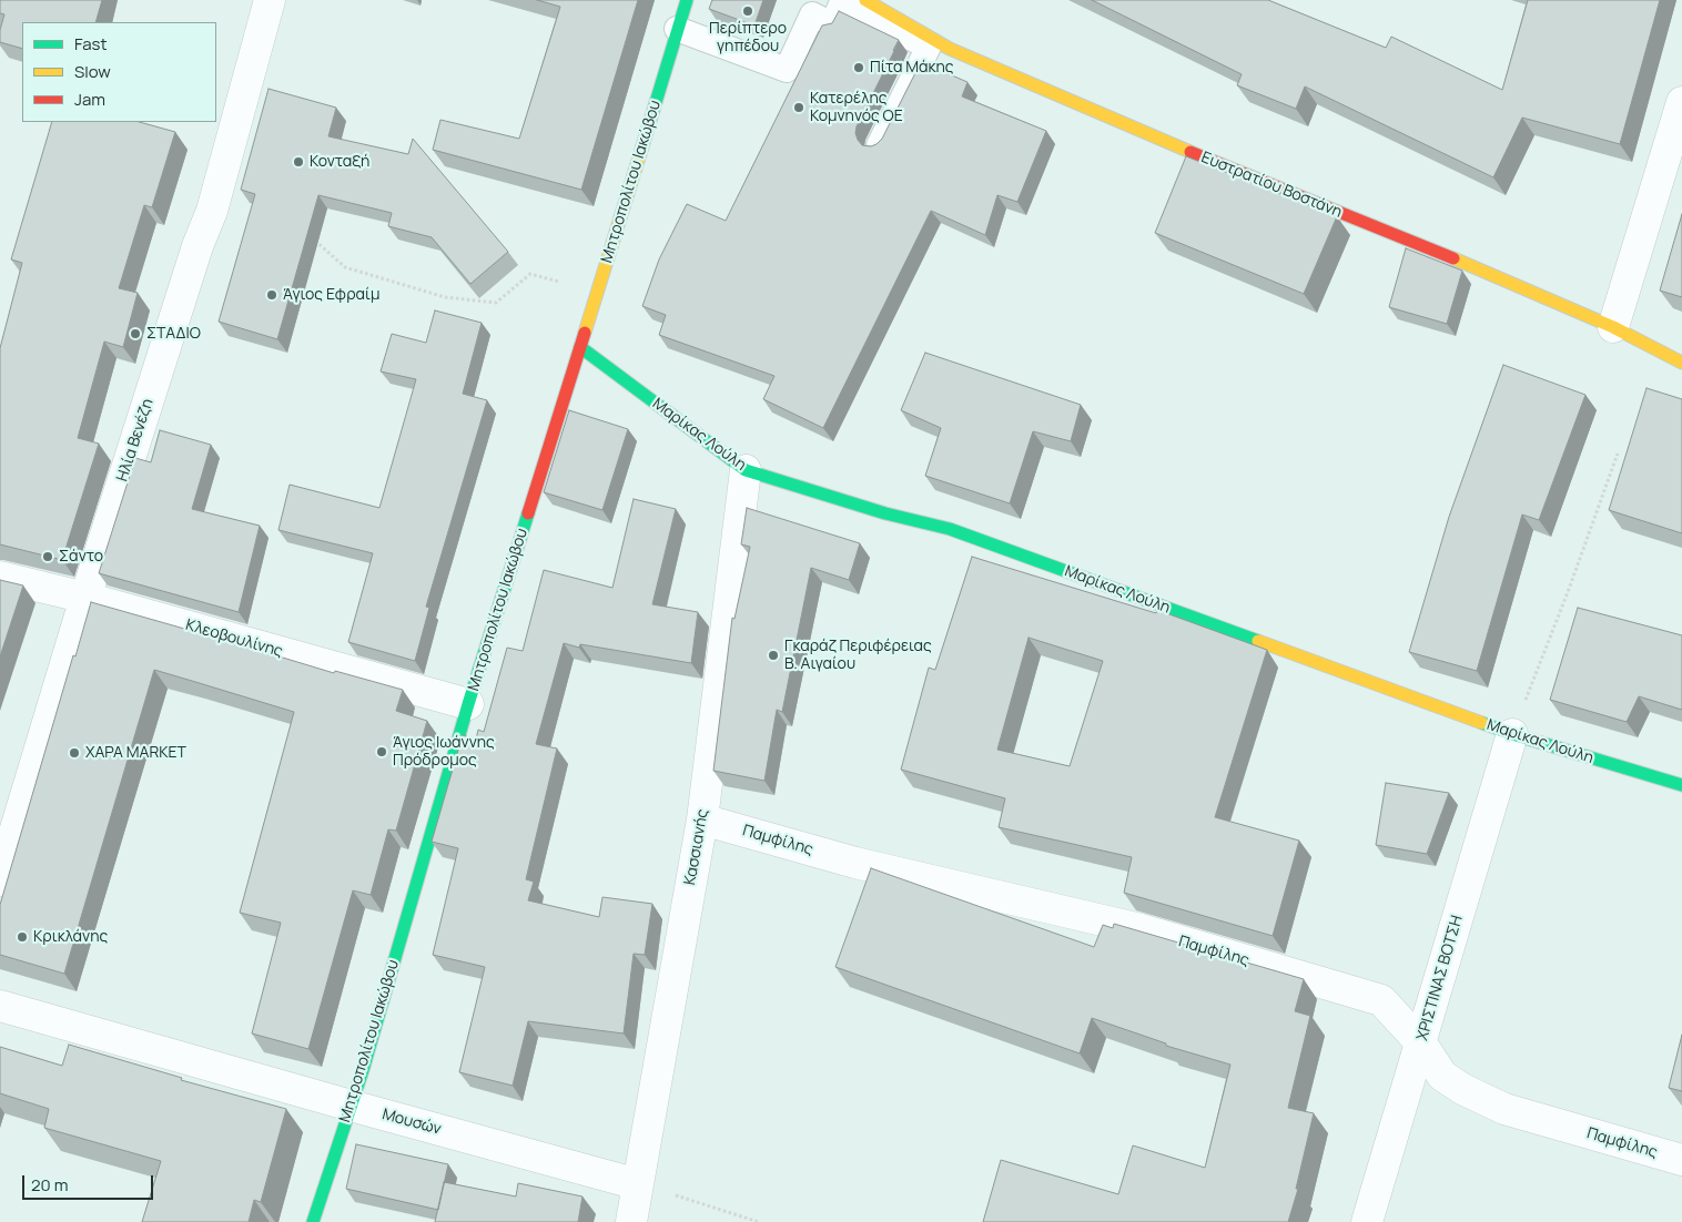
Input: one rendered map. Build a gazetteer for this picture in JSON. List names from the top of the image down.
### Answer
{
  "streets": {
    "street": [
      "Μητροπολίτου Ιακώβου",
      "Ευστρατίου Βοστάνη",
      "Μαρίκας Λούλη",
      "Ηλία Βενέζη",
      "Κλεοβουλίνης",
      "Παμφίλης",
      "Κασσιανής",
      "ΧΡΙΣΤΙΝΑΣ ΒΟΤΣΗ",
      "Μουσών"
    ]
  },
  "crossings": [
    ["Μητροπολίτου Ιακώβου", "Μαρίκας Λούλη"],
    ["Μητροπολίτου Ιακώβου", "Κλεοβουλίνης"],
    ["Μητροπολίτου Ιακώβου", "Μουσών"],
    ["Μαρίκας Λούλη", "Κασσιανής"],
    ["Μαρίκας Λούλη", "ΧΡΙΣΤΙΝΑΣ ΒΟΤΣΗ"],
    ["Ηλία Βενέζη", "Κλεοβουλίνης"],
    ["Παμφίλης", "Κασσιανής"],
    ["Παμφίλης", "ΧΡΙΣΤΙΝΑΣ ΒΟΤΣΗ"],
    ["Κασσιανής", "Μουσών"]
  ],
  "places": [
    "Περίπτερο γηπέδου",
    "Πίτα Μάκης",
    "Κατερέλης Κομνηνός ΟΕ",
    "Κονταξή",
    "Άγιος Εφραίμ",
    "ΣΤΑΔΙΟ",
    "Σάντο",
    "Γκαράζ Περιφέρειας Β. Αιγαίου",
    "Άγιος Ιωάννης Πρόδρομος",
    "XAPA MARKET",
    "Κρικλάνης"
  ],
  "legend": ["Fast", "Slow", "Jam"],
  "scale_bar": "20 m"
}
